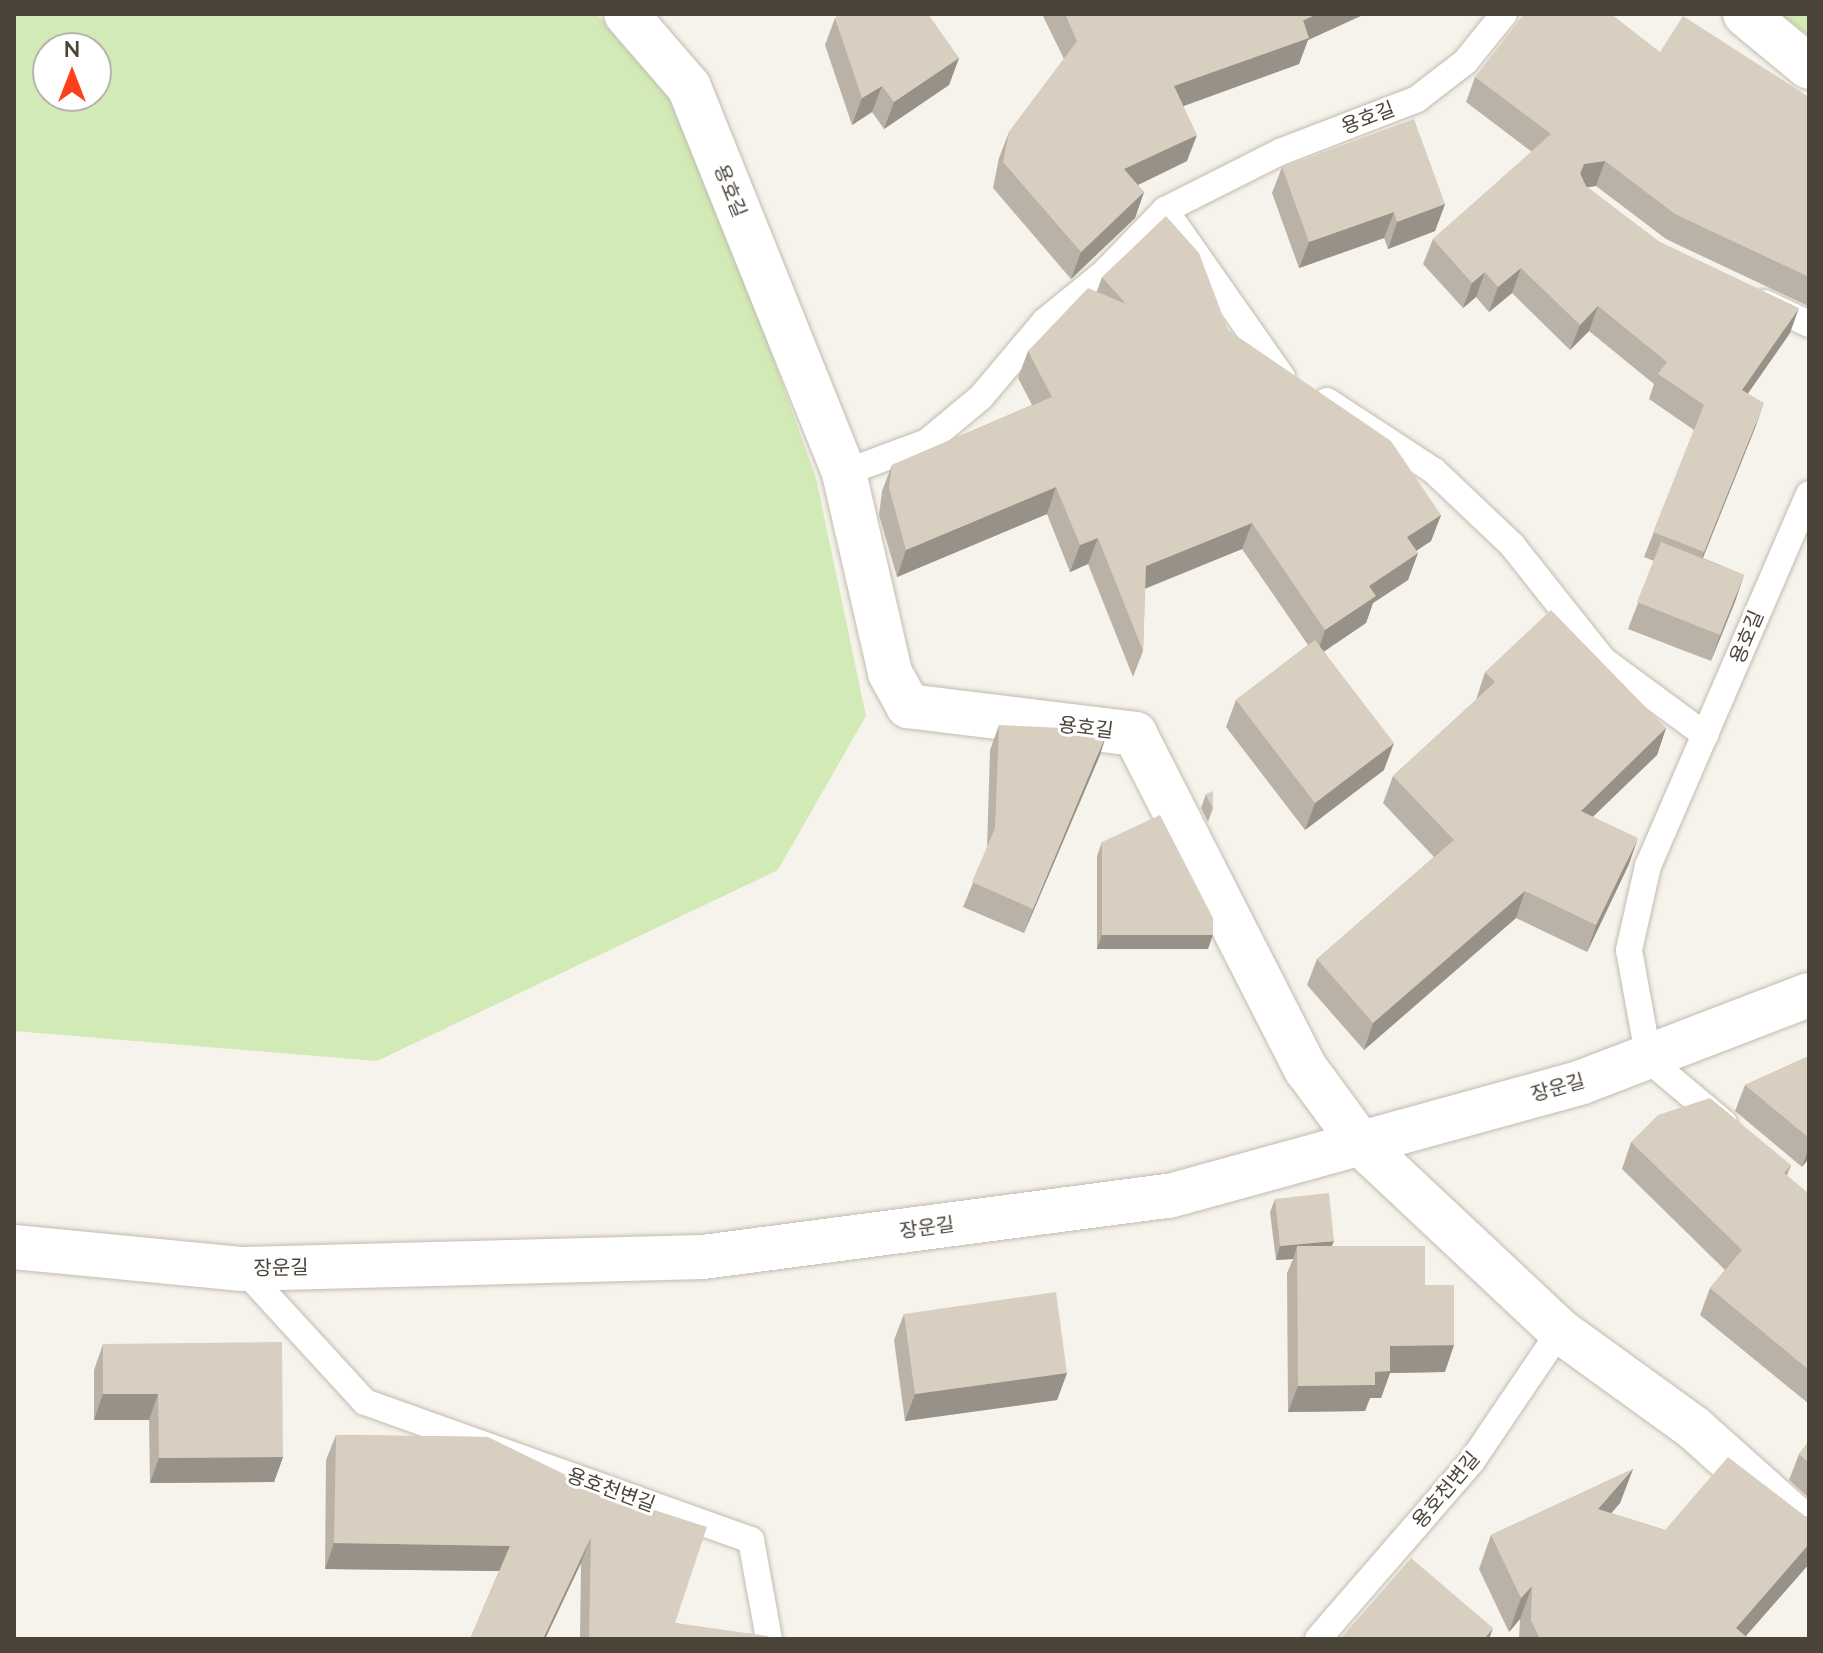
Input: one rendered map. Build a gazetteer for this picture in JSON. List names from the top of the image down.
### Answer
{
  "streets": {
    "street": ["용호길", "장운길"],
    "lane": ["용호천변길"]
  },
  "crossings": [
    ["용호길", "장운길"],
    ["장운길", "용호천변길"]
  ],
  "north": "top"
}
